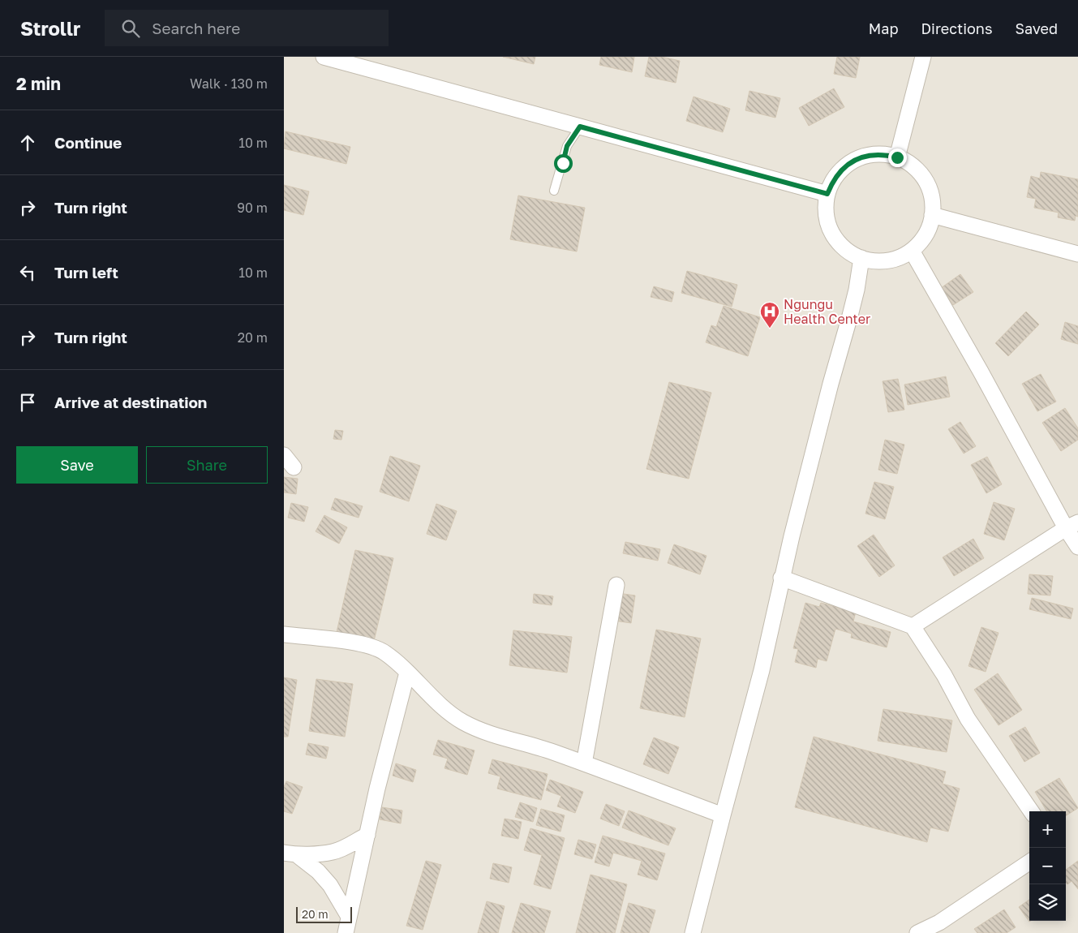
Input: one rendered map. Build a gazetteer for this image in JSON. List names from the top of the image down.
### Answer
{
  "places": {
    "hospital": ["Ngungu Health Center"]
  },
  "scale_bar": "20 m",
  "page": {
    "header": "Strollr",
    "search": "Search here",
    "nav": ["Map", "Directions", "Saved"],
    "heading": ["2 min", "Walk · 130 m"],
    "list": [
      ["Continue", "10 m"],
      ["Turn right", "90 m"],
      ["Turn left", "10 m"],
      ["Turn right", "20 m"],
      "Arrive at destination"
    ],
    "buttons": ["Save", "Share"],
    "map_buttons": ["+", "−"],
    "scale": "20 m"
  }
}
